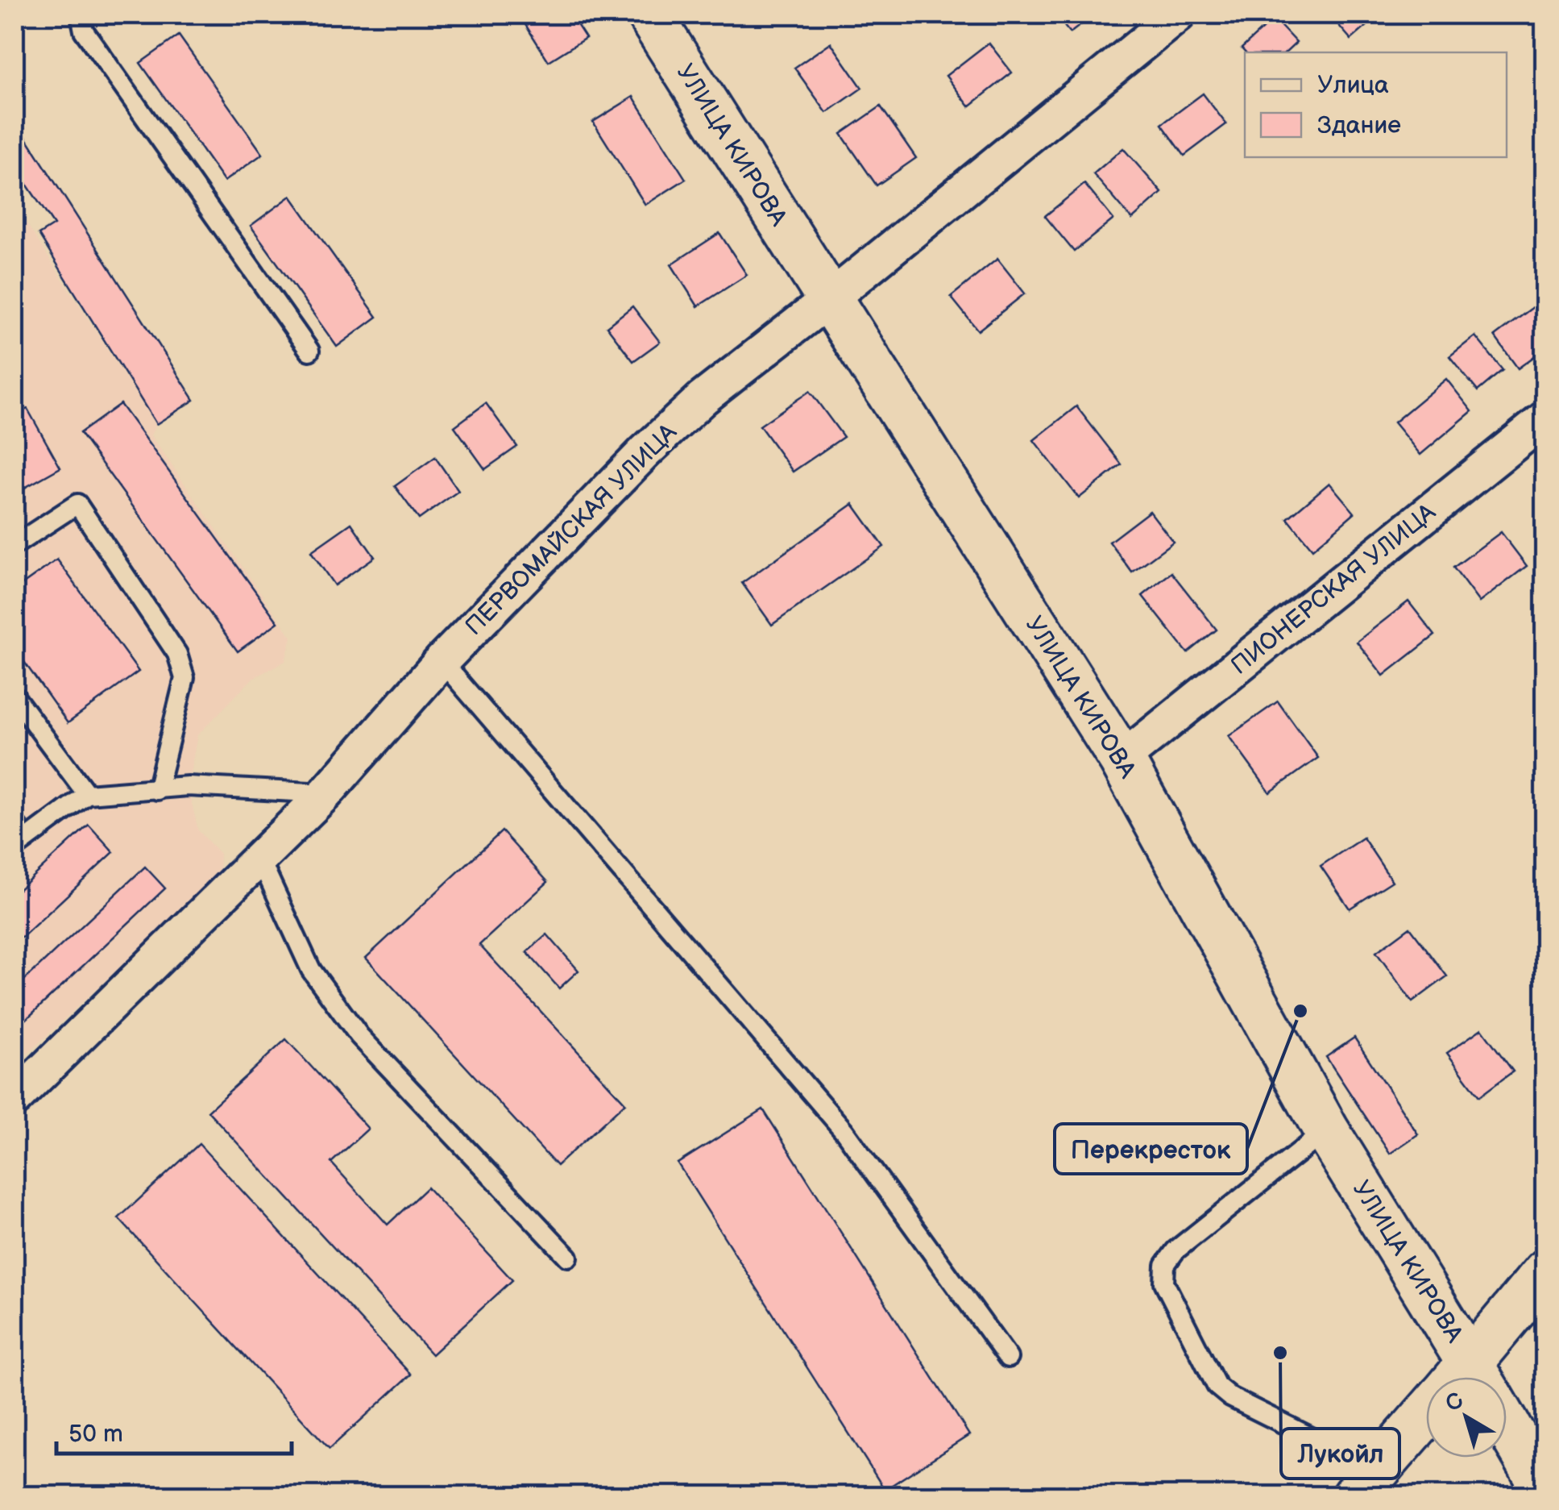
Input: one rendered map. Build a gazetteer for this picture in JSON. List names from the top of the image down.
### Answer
{
  "streets": {
    "street": ["УЛИЦА КИРОВА", "ПЕРВОМАЙСКАЯ УЛИЦА", "ПИОНЕРСКАЯ УЛИЦА"]
  },
  "crossings": [
    ["УЛИЦА КИРОВА", "ПЕРВОМАЙСКАЯ УЛИЦА"],
    ["УЛИЦА КИРОВА", "ПИОНЕРСКАЯ УЛИЦА"]
  ],
  "places": ["Перекресток", "Лукойл"],
  "legend": ["Улица", "Здание"],
  "scale_bar": "50 m",
  "north": "top left"
}
